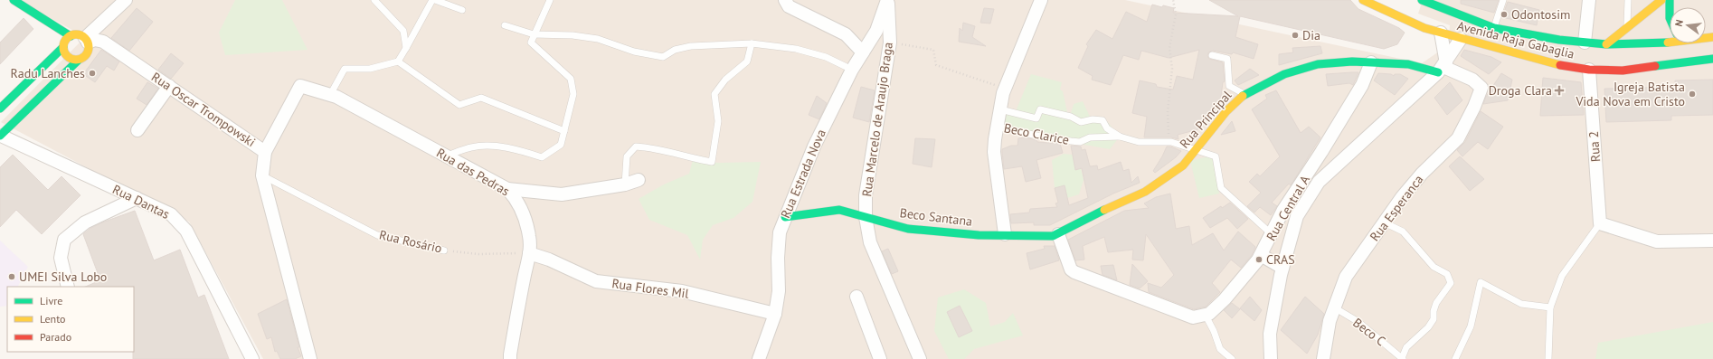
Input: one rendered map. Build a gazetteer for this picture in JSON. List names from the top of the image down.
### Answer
{
  "streets": {
    "street": [
      "Avenida Raja Gabaglia",
      "Rua Oscar Trompowski",
      "Rua Marcelo de Araujo Braga",
      "Rua Principal",
      "Rua 2",
      "Rua das Pedras",
      "Rua Estrada Nova",
      "Rua Dantas",
      "Rua Central A",
      "Rua Esperanca",
      "Beco Santana",
      "Rua Flores Mil"
    ],
    "lane": ["Beco Clarice", "Rua Rosário", "Beco C"]
  },
  "crossings": [
    ["Avenida Raja Gabaglia", "Rua 2"],
    ["Rua Oscar Trompowski", "Rua das Pedras"],
    ["Rua Oscar Trompowski", "Rua Rosário"],
    ["Rua Marcelo de Araujo Braga", "Rua Estrada Nova"],
    ["Rua Marcelo de Araujo Braga", "Beco Santana"],
    ["Rua Principal", "Rua Central A"],
    ["Rua Principal", "Rua Esperanca"],
    ["Rua Principal", "Beco Santana"],
    ["Rua das Pedras", "Rua Rosário"],
    ["Rua das Pedras", "Rua Flores Mil"],
    ["Rua Estrada Nova", "Rua Flores Mil"],
    ["Rua Esperanca", "Beco C"],
    ["Rua Rosário", "Rua Flores Mil"]
  ],
  "places": {
    "other": [
      "Odontosim",
      "Dia",
      "Radu Lanches",
      "Igreja Batista Vida Nova em Cristo",
      "CRAS",
      "UMEI Silva Lobo"
    ],
    "health": ["Droga Clara"]
  },
  "legend": ["Livre", "Lento", "Parado"],
  "north": "left"
}
